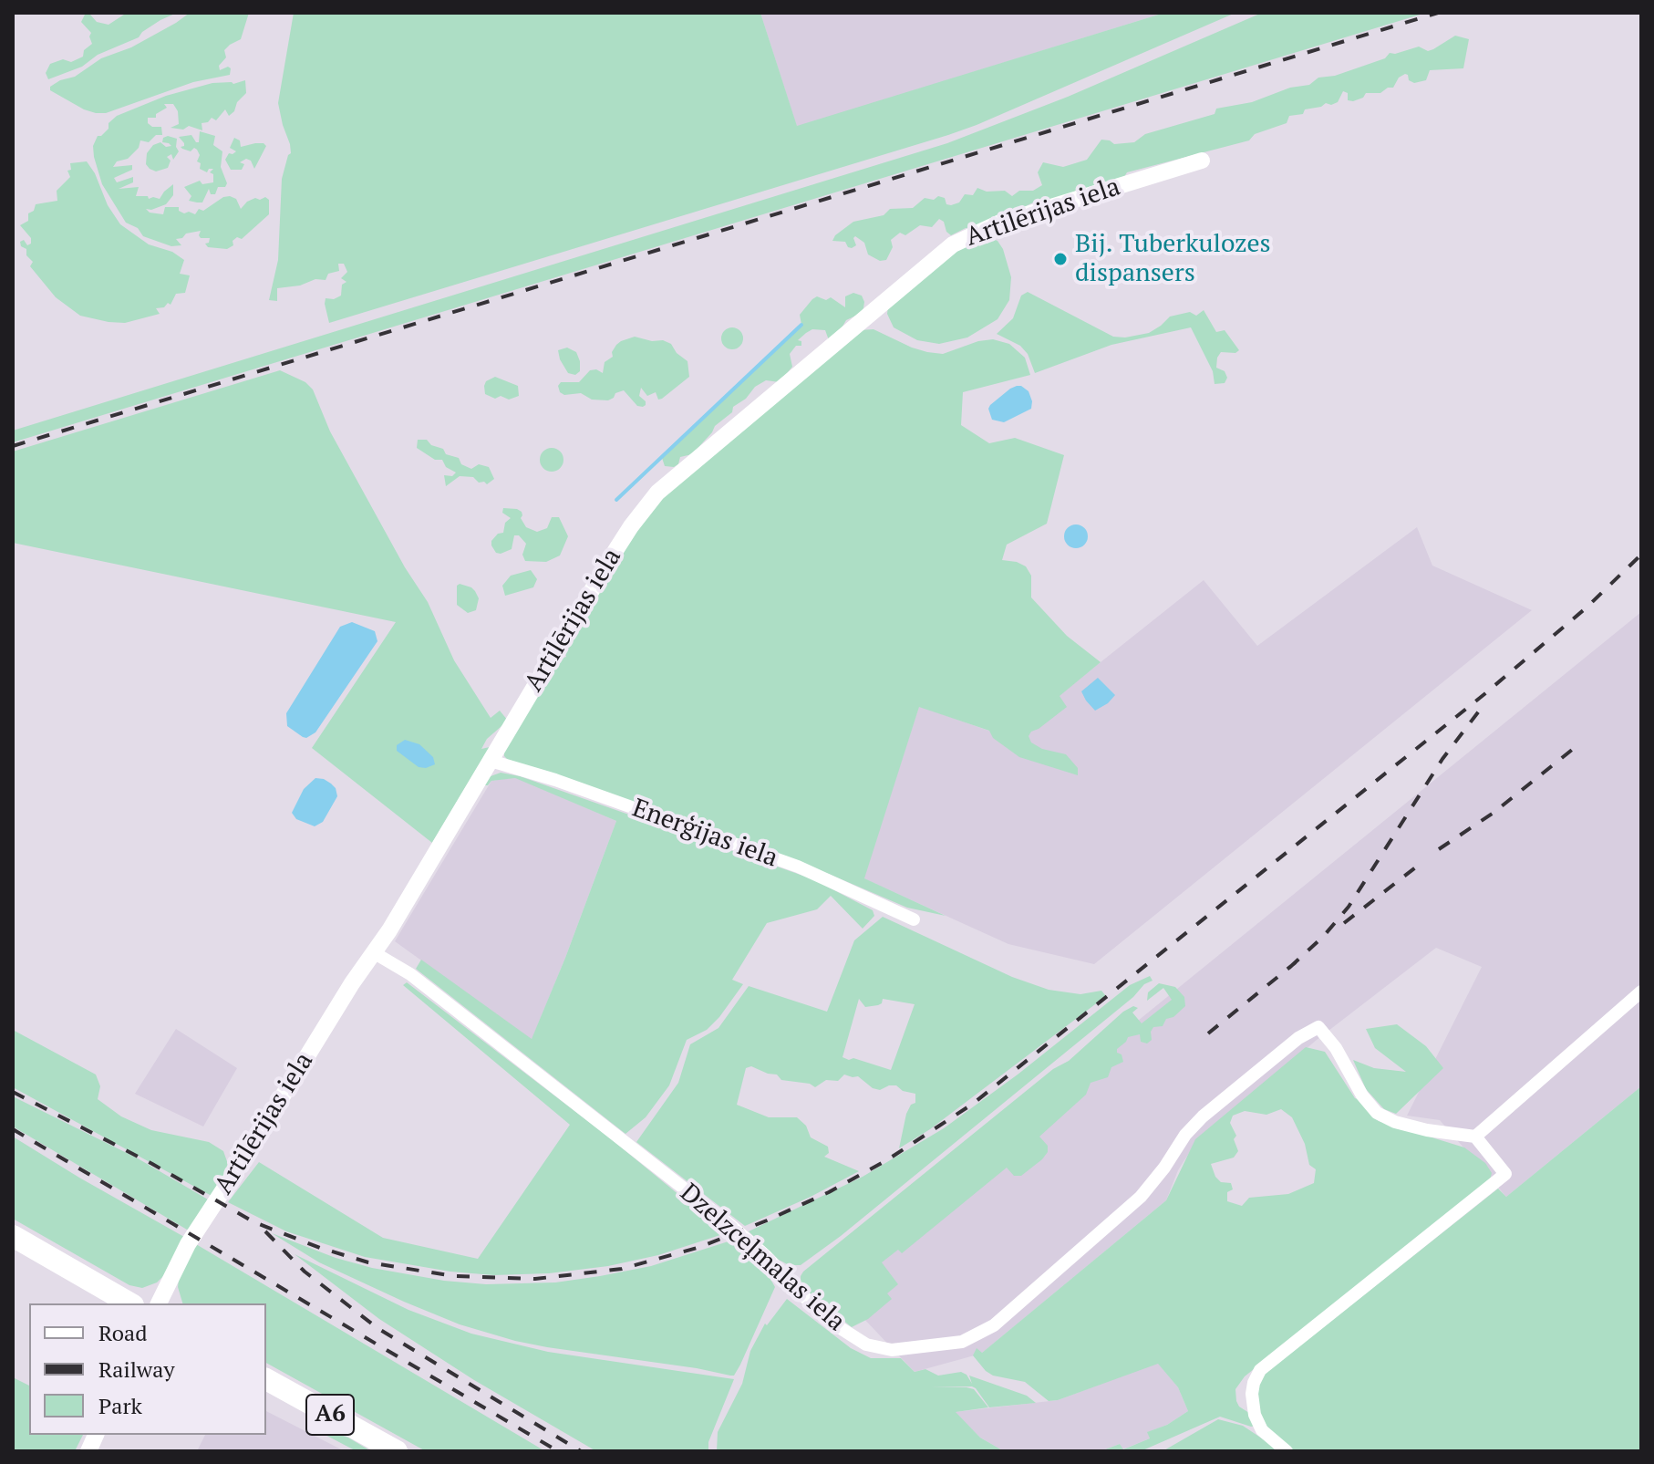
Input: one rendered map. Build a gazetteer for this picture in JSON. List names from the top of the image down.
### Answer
{
  "streets": {
    "highway": ["A6"],
    "street": ["Artilērijas iela", "Enerģijas iela", "Dzelzceļmalas iela"]
  },
  "crossings": [
    ["Artilērijas iela", "Enerģijas iela"],
    ["Artilērijas iela", "Dzelzceļmalas iela"]
  ],
  "places": ["Bij. Tuberkulozes dispansers"],
  "legend": ["Road", "Railway", "Park"]
}
